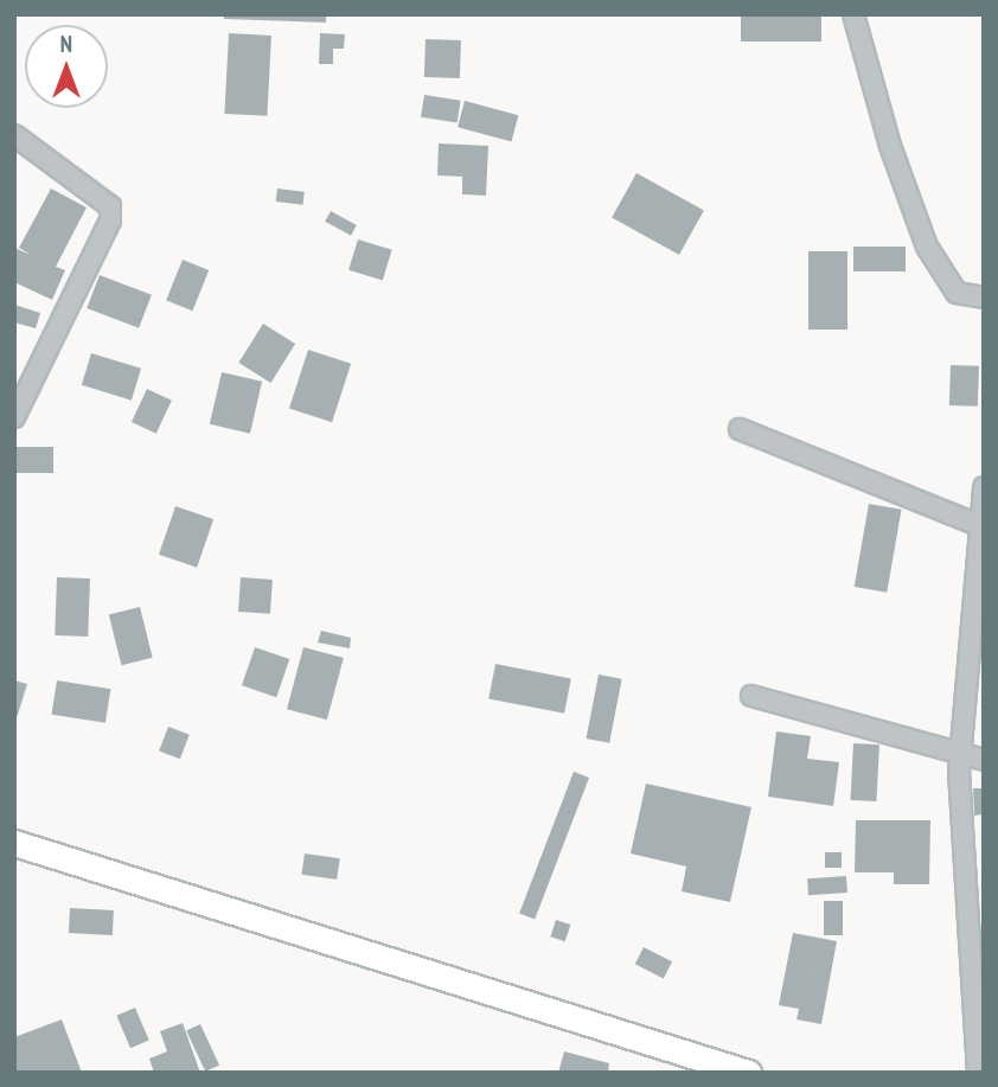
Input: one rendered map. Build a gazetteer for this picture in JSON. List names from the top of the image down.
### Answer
{
  "north": "top"
}
